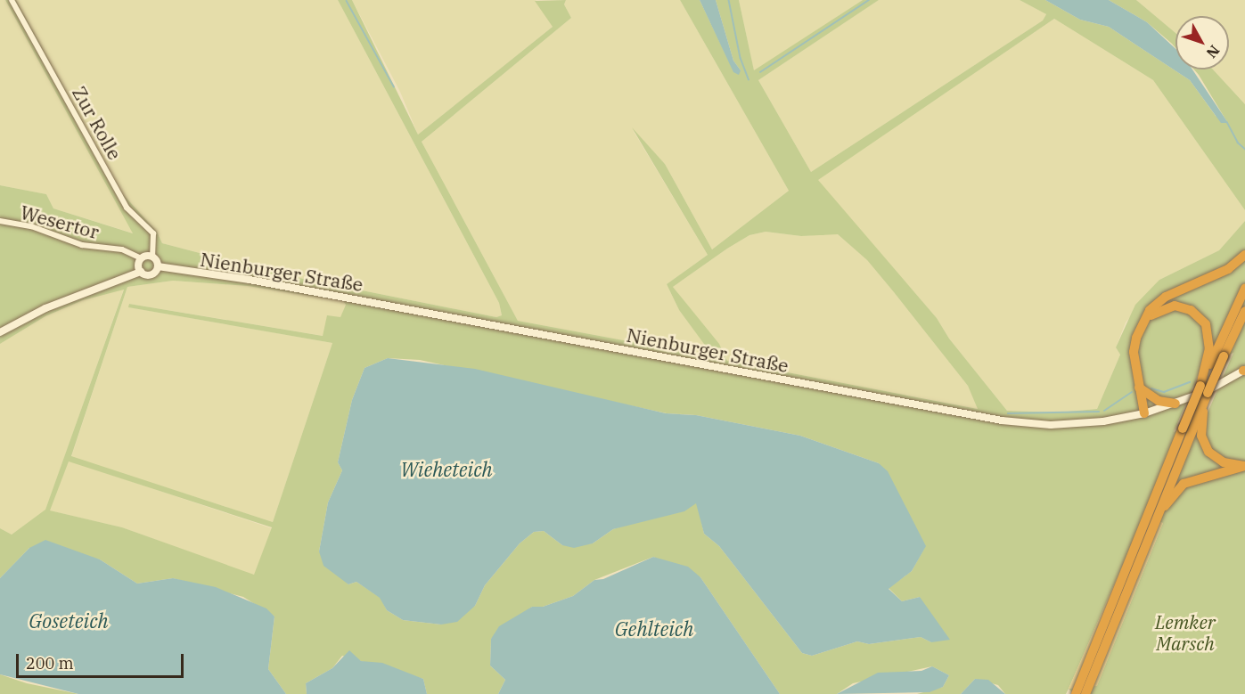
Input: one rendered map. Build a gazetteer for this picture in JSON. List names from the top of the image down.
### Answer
{
  "streets": {
    "street": ["Zur Rolle", "Wesertor", "Nienburger Straße"]
  },
  "water": ["Wieheteich", "Goseteich", "Gehlteich"],
  "parks": ["Lemker Marsch"],
  "scale_bar": "200 m",
  "north": "bottom right"
}
